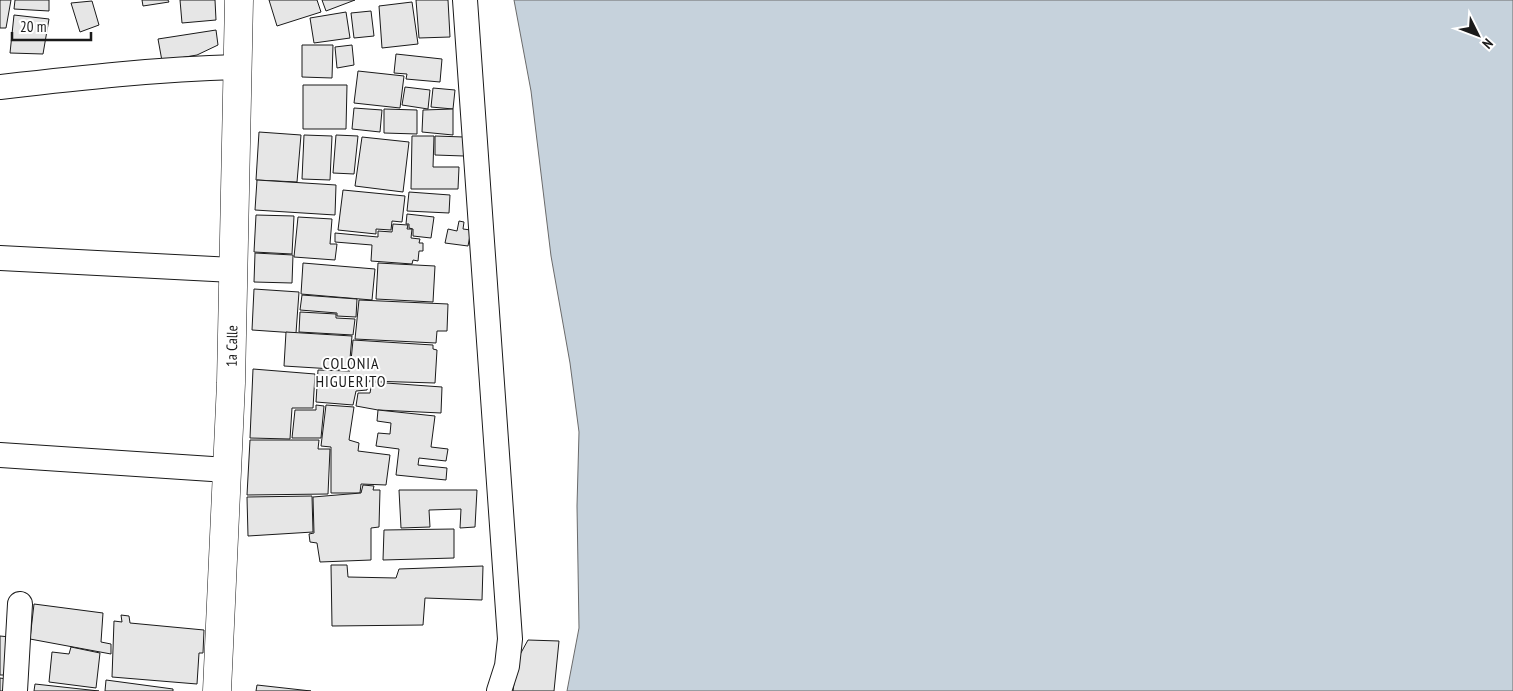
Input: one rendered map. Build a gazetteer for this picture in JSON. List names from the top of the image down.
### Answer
{
  "streets": {
    "street": ["1a Calle"]
  },
  "districts": ["COLONIA HIGUERITO"],
  "scale_bar": "20 m",
  "north": "bottom right"
}
